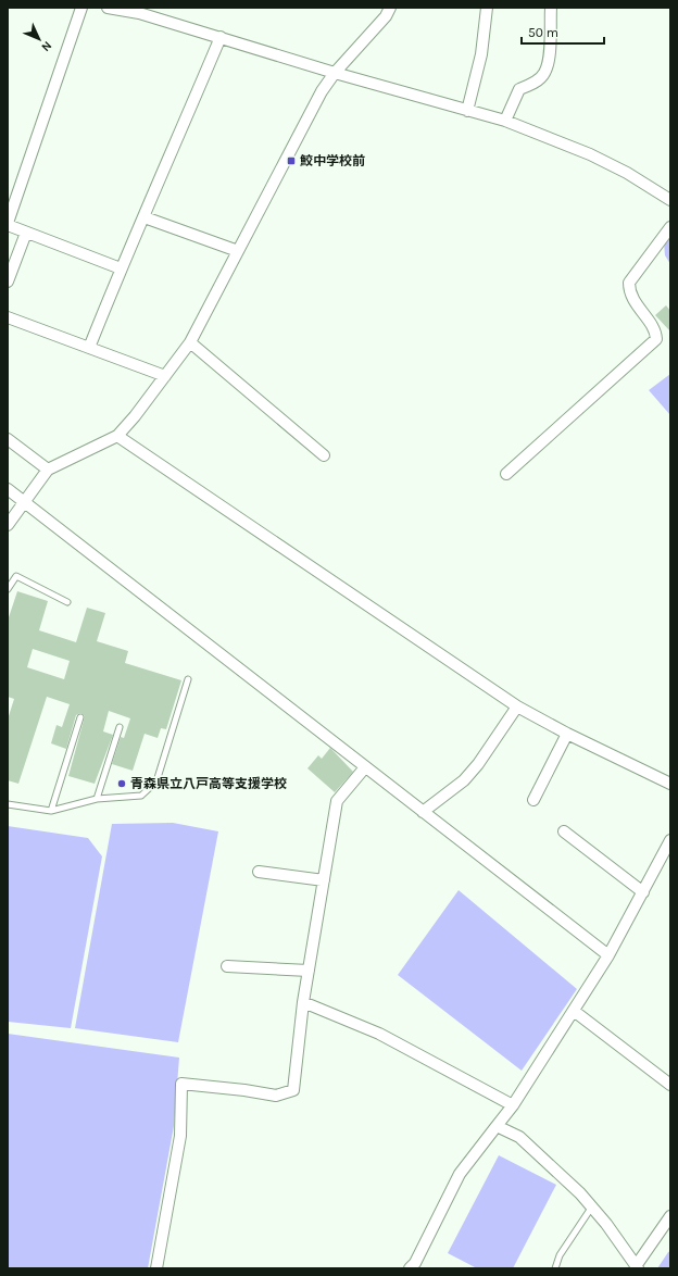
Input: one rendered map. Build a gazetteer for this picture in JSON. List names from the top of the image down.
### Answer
{
  "places": {
    "transit": ["鮫中学校前"],
    "other": ["青森県立八戸高等支援学校"]
  },
  "scale_bar": "50 m",
  "north": "bottom right"
}
